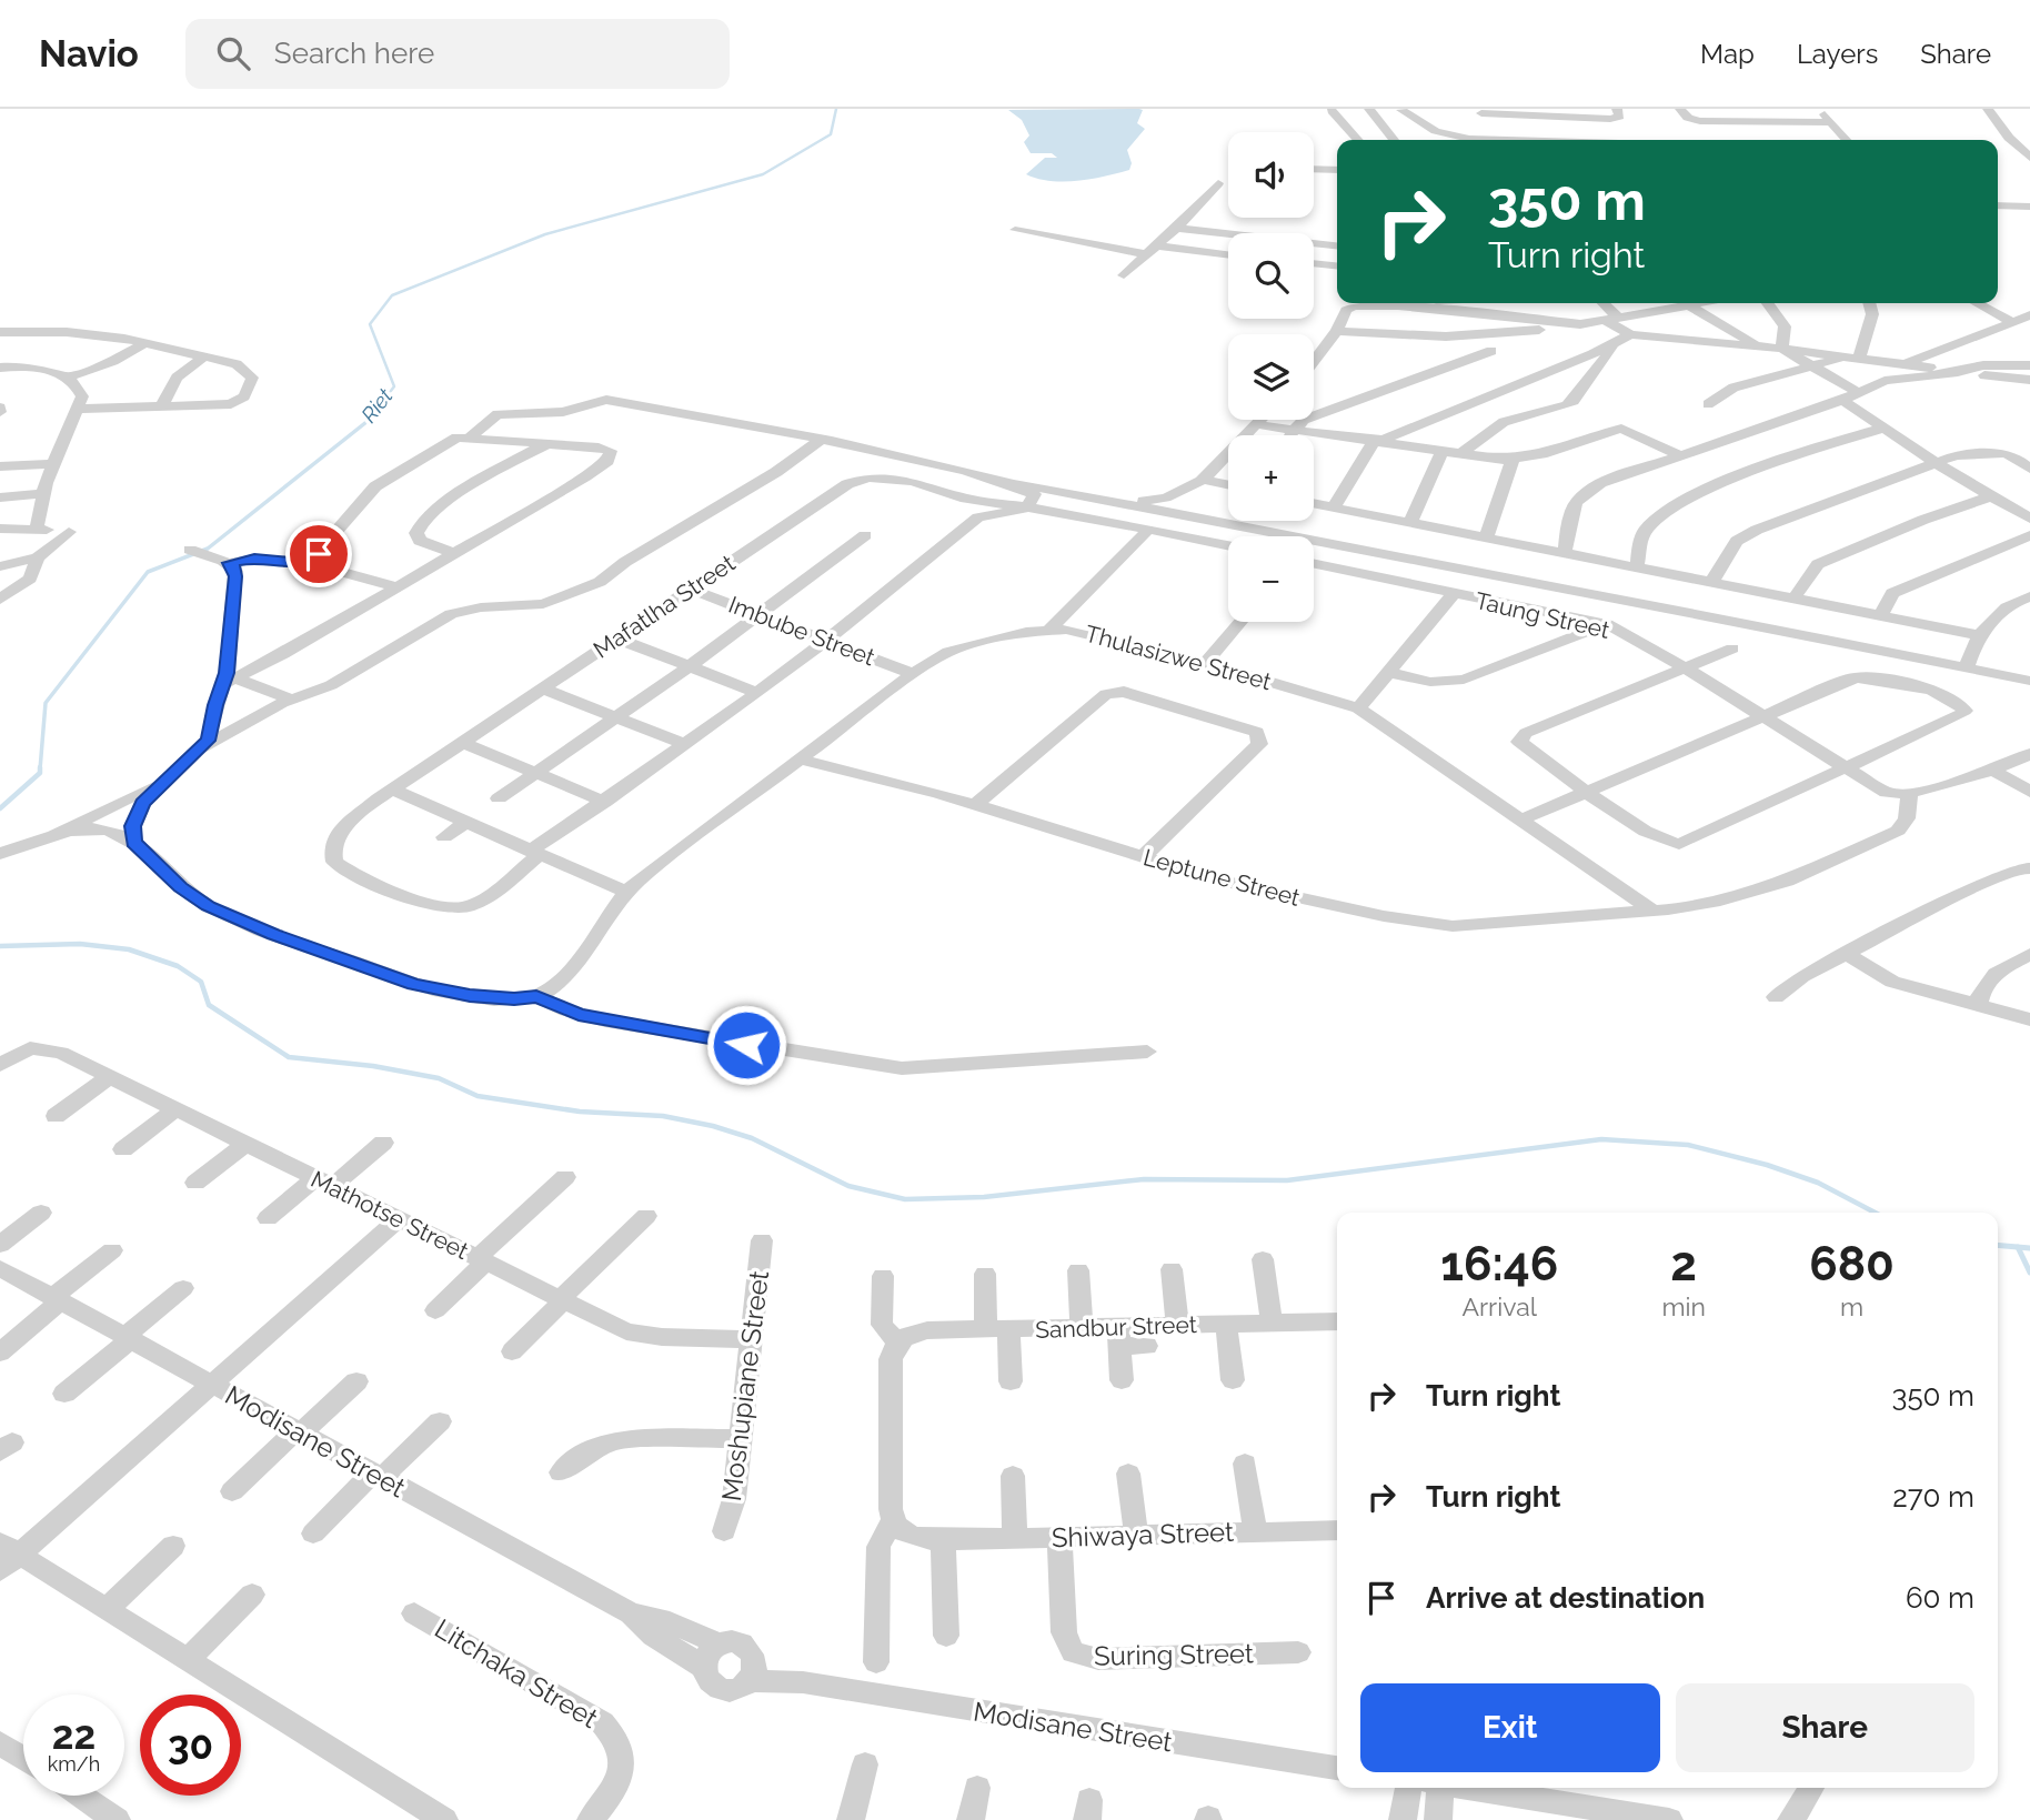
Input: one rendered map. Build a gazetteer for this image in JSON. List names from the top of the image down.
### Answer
{
  "streets": {
    "street": [
      "Mafatlha Street",
      "Taung Street",
      "Imbube Street",
      "Thulasizwe Street",
      "Leptune Street",
      "Mathotse Street",
      "Sandbur Street",
      "Moshupiane Street",
      "Modisane Street",
      "Shiwaya Street",
      "Suring Street",
      "Litchaka Street"
    ]
  },
  "crossings": [
    ["Mafatlha Street", "Imbube Street"],
    ["Taung Street", "Leptune Street"],
    ["Imbube Street", "Thulasizwe Street"],
    ["Thulasizwe Street", "Leptune Street"],
    ["Mathotse Street", "Moshupiane Street"],
    ["Shiwaya Street", "Suring Street"]
  ],
  "water": ["Riet"],
  "page": {
    "header": "Navio",
    "search": "Search here",
    "nav": ["Map", "Layers", "Share"],
    "map_buttons": ["+", "−"],
    "turn": ["350 m", "Turn right"],
    "eta": [
      "16:46",
      "Arrival",
      "2",
      "min",
      "680",
      "m"
    ],
    "list": [
      {
        "name": "Turn right",
        "value": "350 m"
      },
      {
        "name": "Turn right",
        "value": "270 m"
      },
      {
        "name": "Arrive at destination",
        "value": "60 m"
      }
    ],
    "buttons": ["Exit", "Share"],
    "speed": "22 km/h",
    "limit": "30"
  }
}
